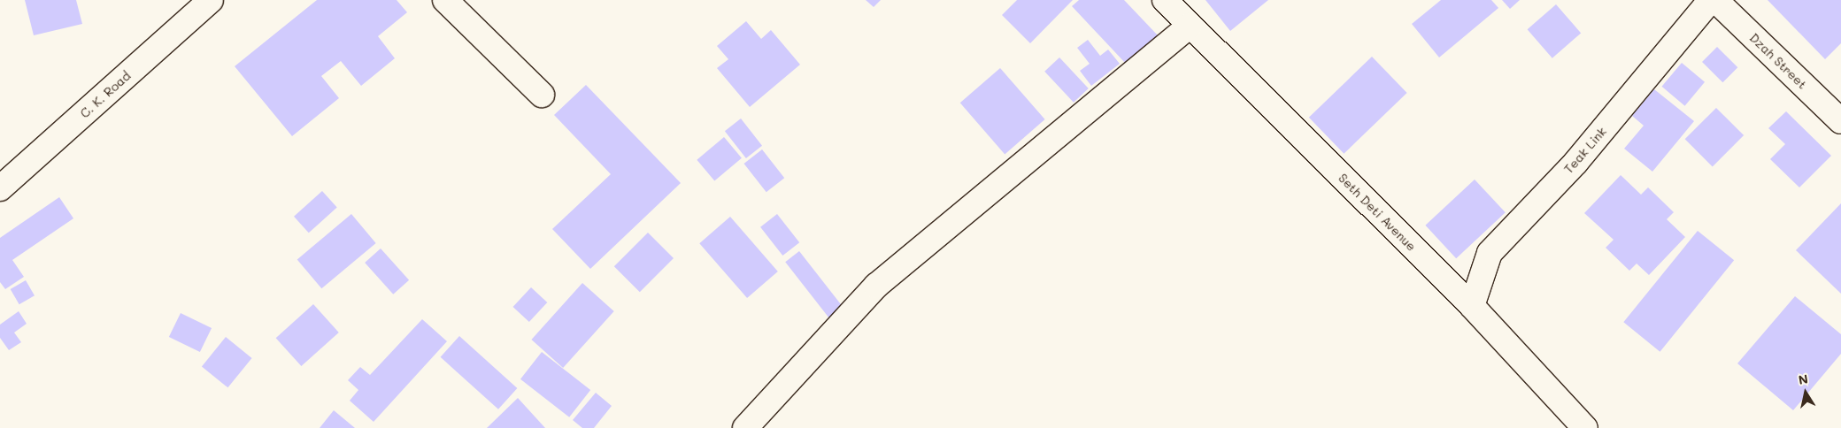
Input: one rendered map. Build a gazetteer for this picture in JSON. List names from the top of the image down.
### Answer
{
  "streets": {
    "street": [
      "Dzah Street",
      "C. K. Road",
      "Teak Link",
      "Seth Deti Avenue"
    ]
  },
  "crossings": [
    ["Teak Link", "Seth Deti Avenue"]
  ],
  "north": "top"
}
